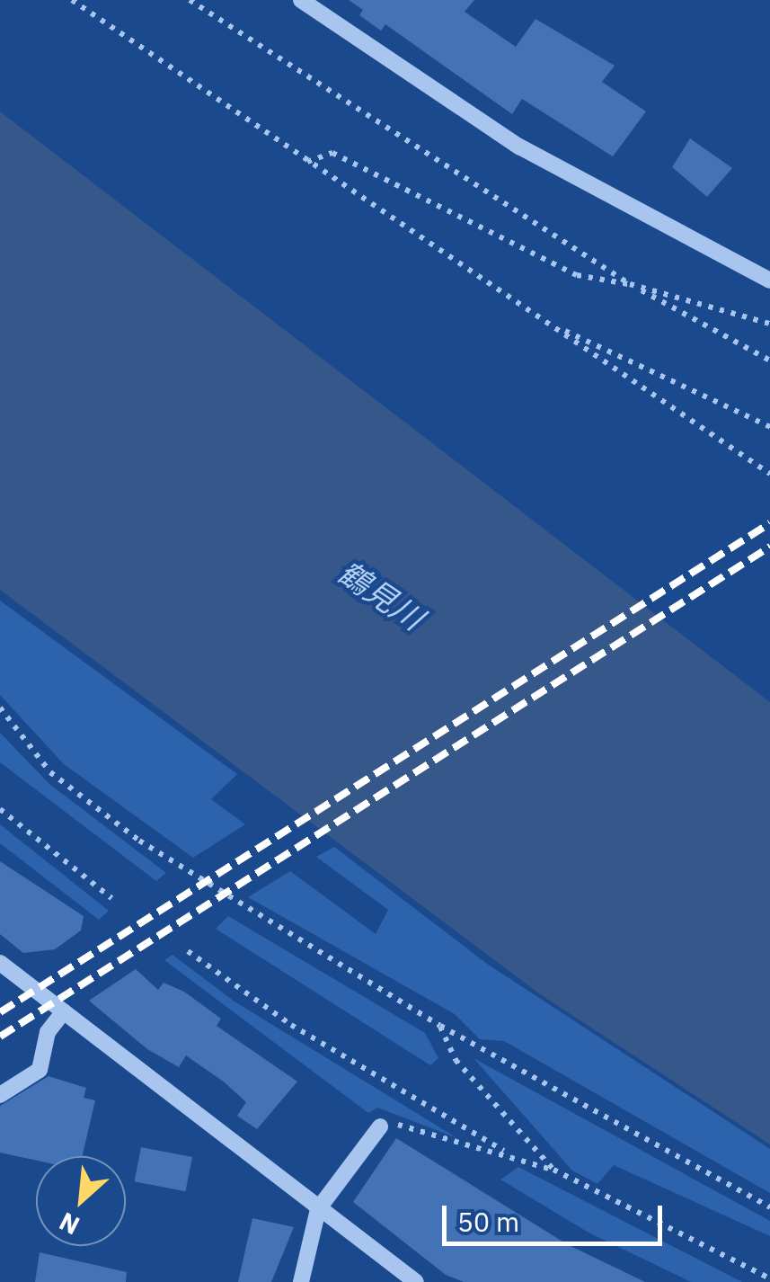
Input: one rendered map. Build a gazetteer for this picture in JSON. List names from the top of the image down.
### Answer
{
  "water": ["鶴見川"],
  "scale_bar": "50 m",
  "north": "bottom left"
}
